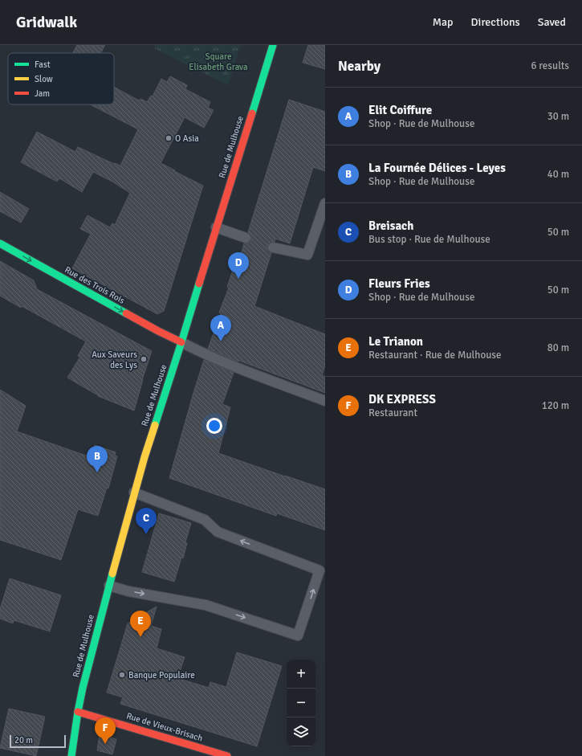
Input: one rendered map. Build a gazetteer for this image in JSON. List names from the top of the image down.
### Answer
{
  "streets": {
    "main road": ["Rue de Mulhouse", "Rue des Trois Rois", "Rue de Vieux-Brisach"]
  },
  "crossings": [
    ["Rue de Mulhouse", "Rue des Trois Rois"],
    ["Rue de Mulhouse", "Rue de Vieux-Brisach"]
  ],
  "one_way": ["Rue des Trois Rois"],
  "parks": ["Square Elisabeth Grava"],
  "places": ["O Asia", "Aux Saveurs des Lys", "Banque Populaire"],
  "legend": ["Fast", "Slow", "Jam"],
  "scale_bar": "20 m",
  "page": {
    "header": "Gridwalk",
    "nav": ["Map", "Directions", "Saved"],
    "heading": ["Nearby", "6 results"],
    "list": [
      {
        "mark": "A",
        "name": "Elit Coiffure",
        "note": "Shop · Rue de Mulhouse",
        "value": "30 m"
      },
      {
        "mark": "B",
        "name": "La Fournée Délices - Leyes",
        "note": "Shop · Rue de Mulhouse",
        "value": "40 m"
      },
      {
        "mark": "C",
        "name": "Breisach",
        "note": "Bus stop · Rue de Mulhouse",
        "value": "50 m"
      },
      {
        "mark": "D",
        "name": "Fleurs Fries",
        "note": "Shop · Rue de Mulhouse",
        "value": "50 m"
      },
      {
        "mark": "E",
        "name": "Le Trianon",
        "note": "Restaurant · Rue de Mulhouse",
        "value": "80 m"
      },
      {
        "mark": "F",
        "name": "DK EXPRESS",
        "note": "Restaurant",
        "value": "120 m"
      }
    ],
    "pins": [
      "D",
      "A",
      "B",
      "C",
      "E",
      "F"
    ],
    "map_buttons": ["+", "−"],
    "scale": "20 m"
  }
}
